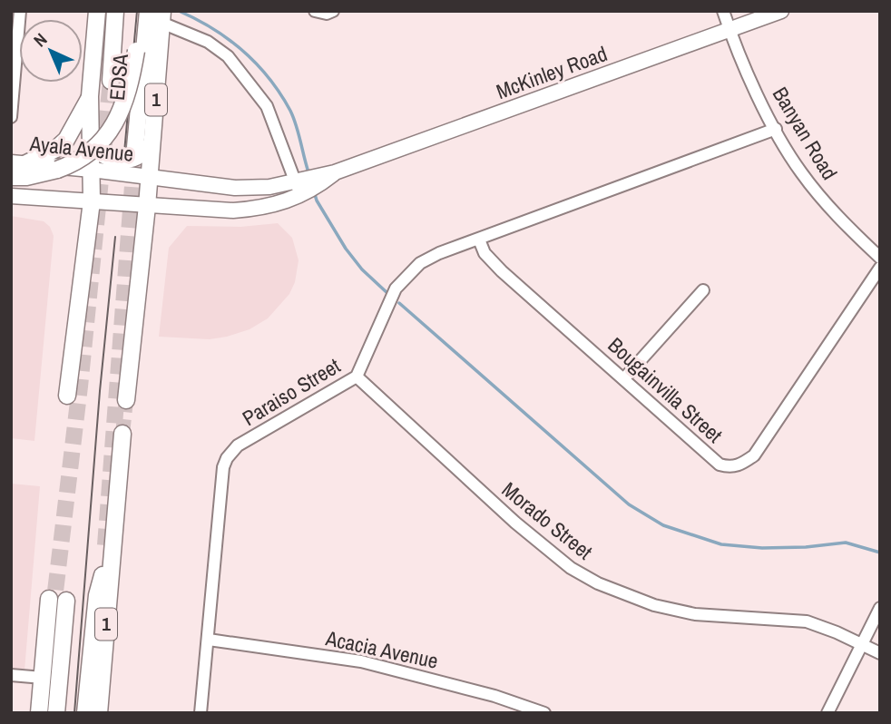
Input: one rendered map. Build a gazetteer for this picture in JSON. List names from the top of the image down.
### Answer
{
  "streets": {
    "highway": ["EDSA", "1"],
    "main road": ["McKinley Road", "Ayala Avenue"],
    "street": [
      "Banyan Road",
      "Bougainvilla Street",
      "Paraiso Street",
      "Morado Street",
      "Acacia Avenue"
    ]
  },
  "crossings": [
    ["McKinley Road", "1"],
    ["McKinley Road", "Banyan Road"],
    ["McKinley Road", "Ayala Avenue"],
    ["1", "Ayala Avenue"],
    ["Banyan Road", "Paraiso Street"],
    ["Bougainvilla Street", "Paraiso Street"],
    ["Paraiso Street", "Morado Street"],
    ["Paraiso Street", "Acacia Avenue"]
  ],
  "north": "top left"
}
